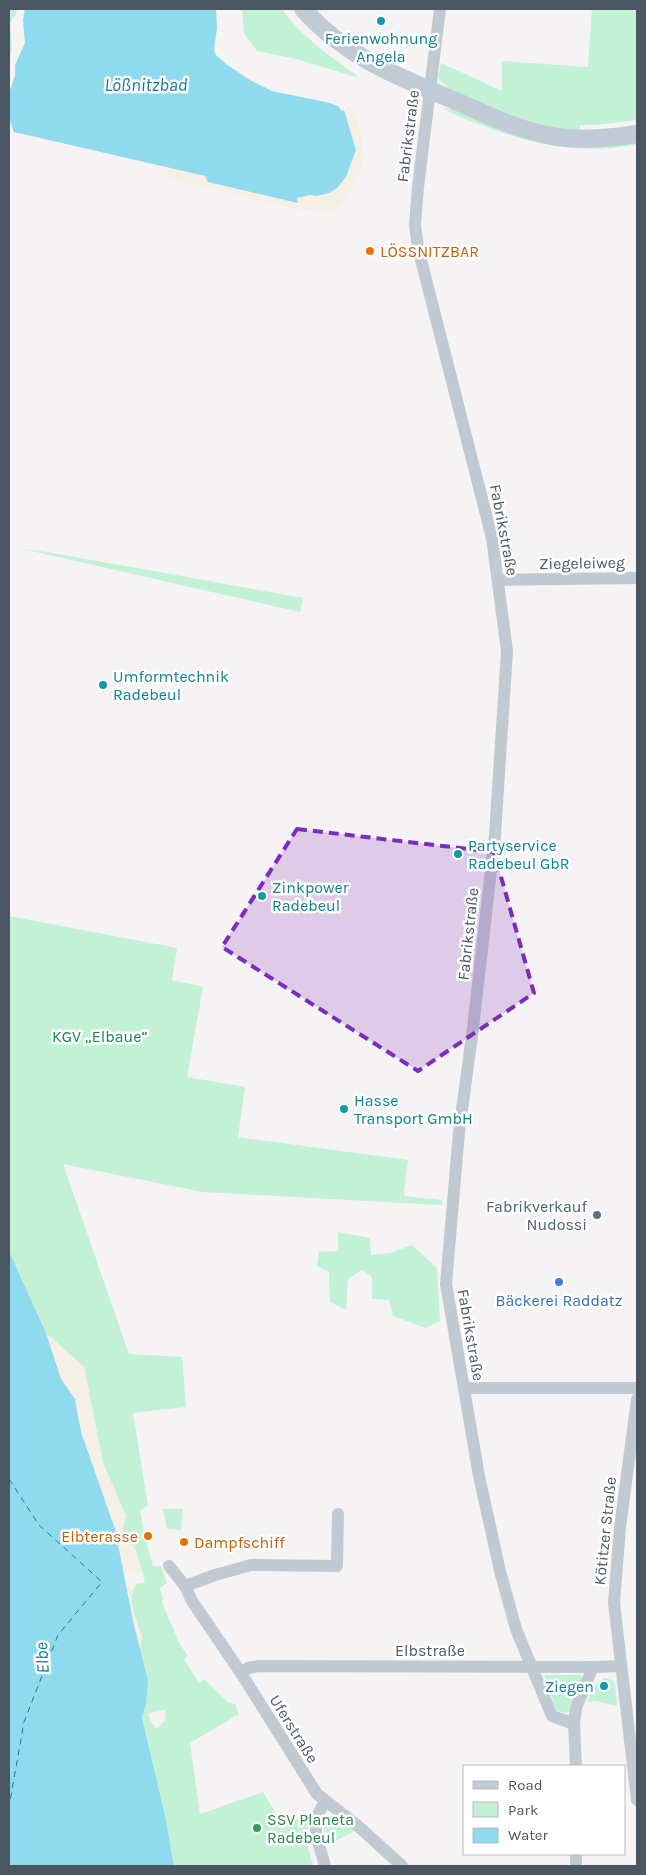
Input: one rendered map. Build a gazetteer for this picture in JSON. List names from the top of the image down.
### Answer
{
  "streets": {
    "street": [
      "Fabrikstraße",
      "Ziegeleiweg",
      "Kötitzer Straße",
      "Elbstraße",
      "Uferstraße"
    ]
  },
  "crossings": [
    ["Fabrikstraße", "Ziegeleiweg"],
    ["Fabrikstraße", "Elbstraße"],
    ["Kötitzer Straße", "Elbstraße"],
    ["Elbstraße", "Uferstraße"]
  ],
  "water": ["Lößnitzbad", "Elbe"],
  "parks": ["KGV „Elbaue“"],
  "places": [
    "Ferienwohnung Angela",
    "LÖSSNITZBAR",
    "Umformtechnik Radebeul",
    "Partyservice Radebeul GbR",
    "Zinkpower Radebeul",
    "Hasse Transport GmbH",
    "Fabrikverkauf Nudossi",
    "Bäckerei Raddatz",
    "Elbterasse",
    "Dampfschiff",
    "Ziegen",
    "SSV Planeta Radebeul"
  ],
  "legend": ["Road", "Park", "Water"]
}
